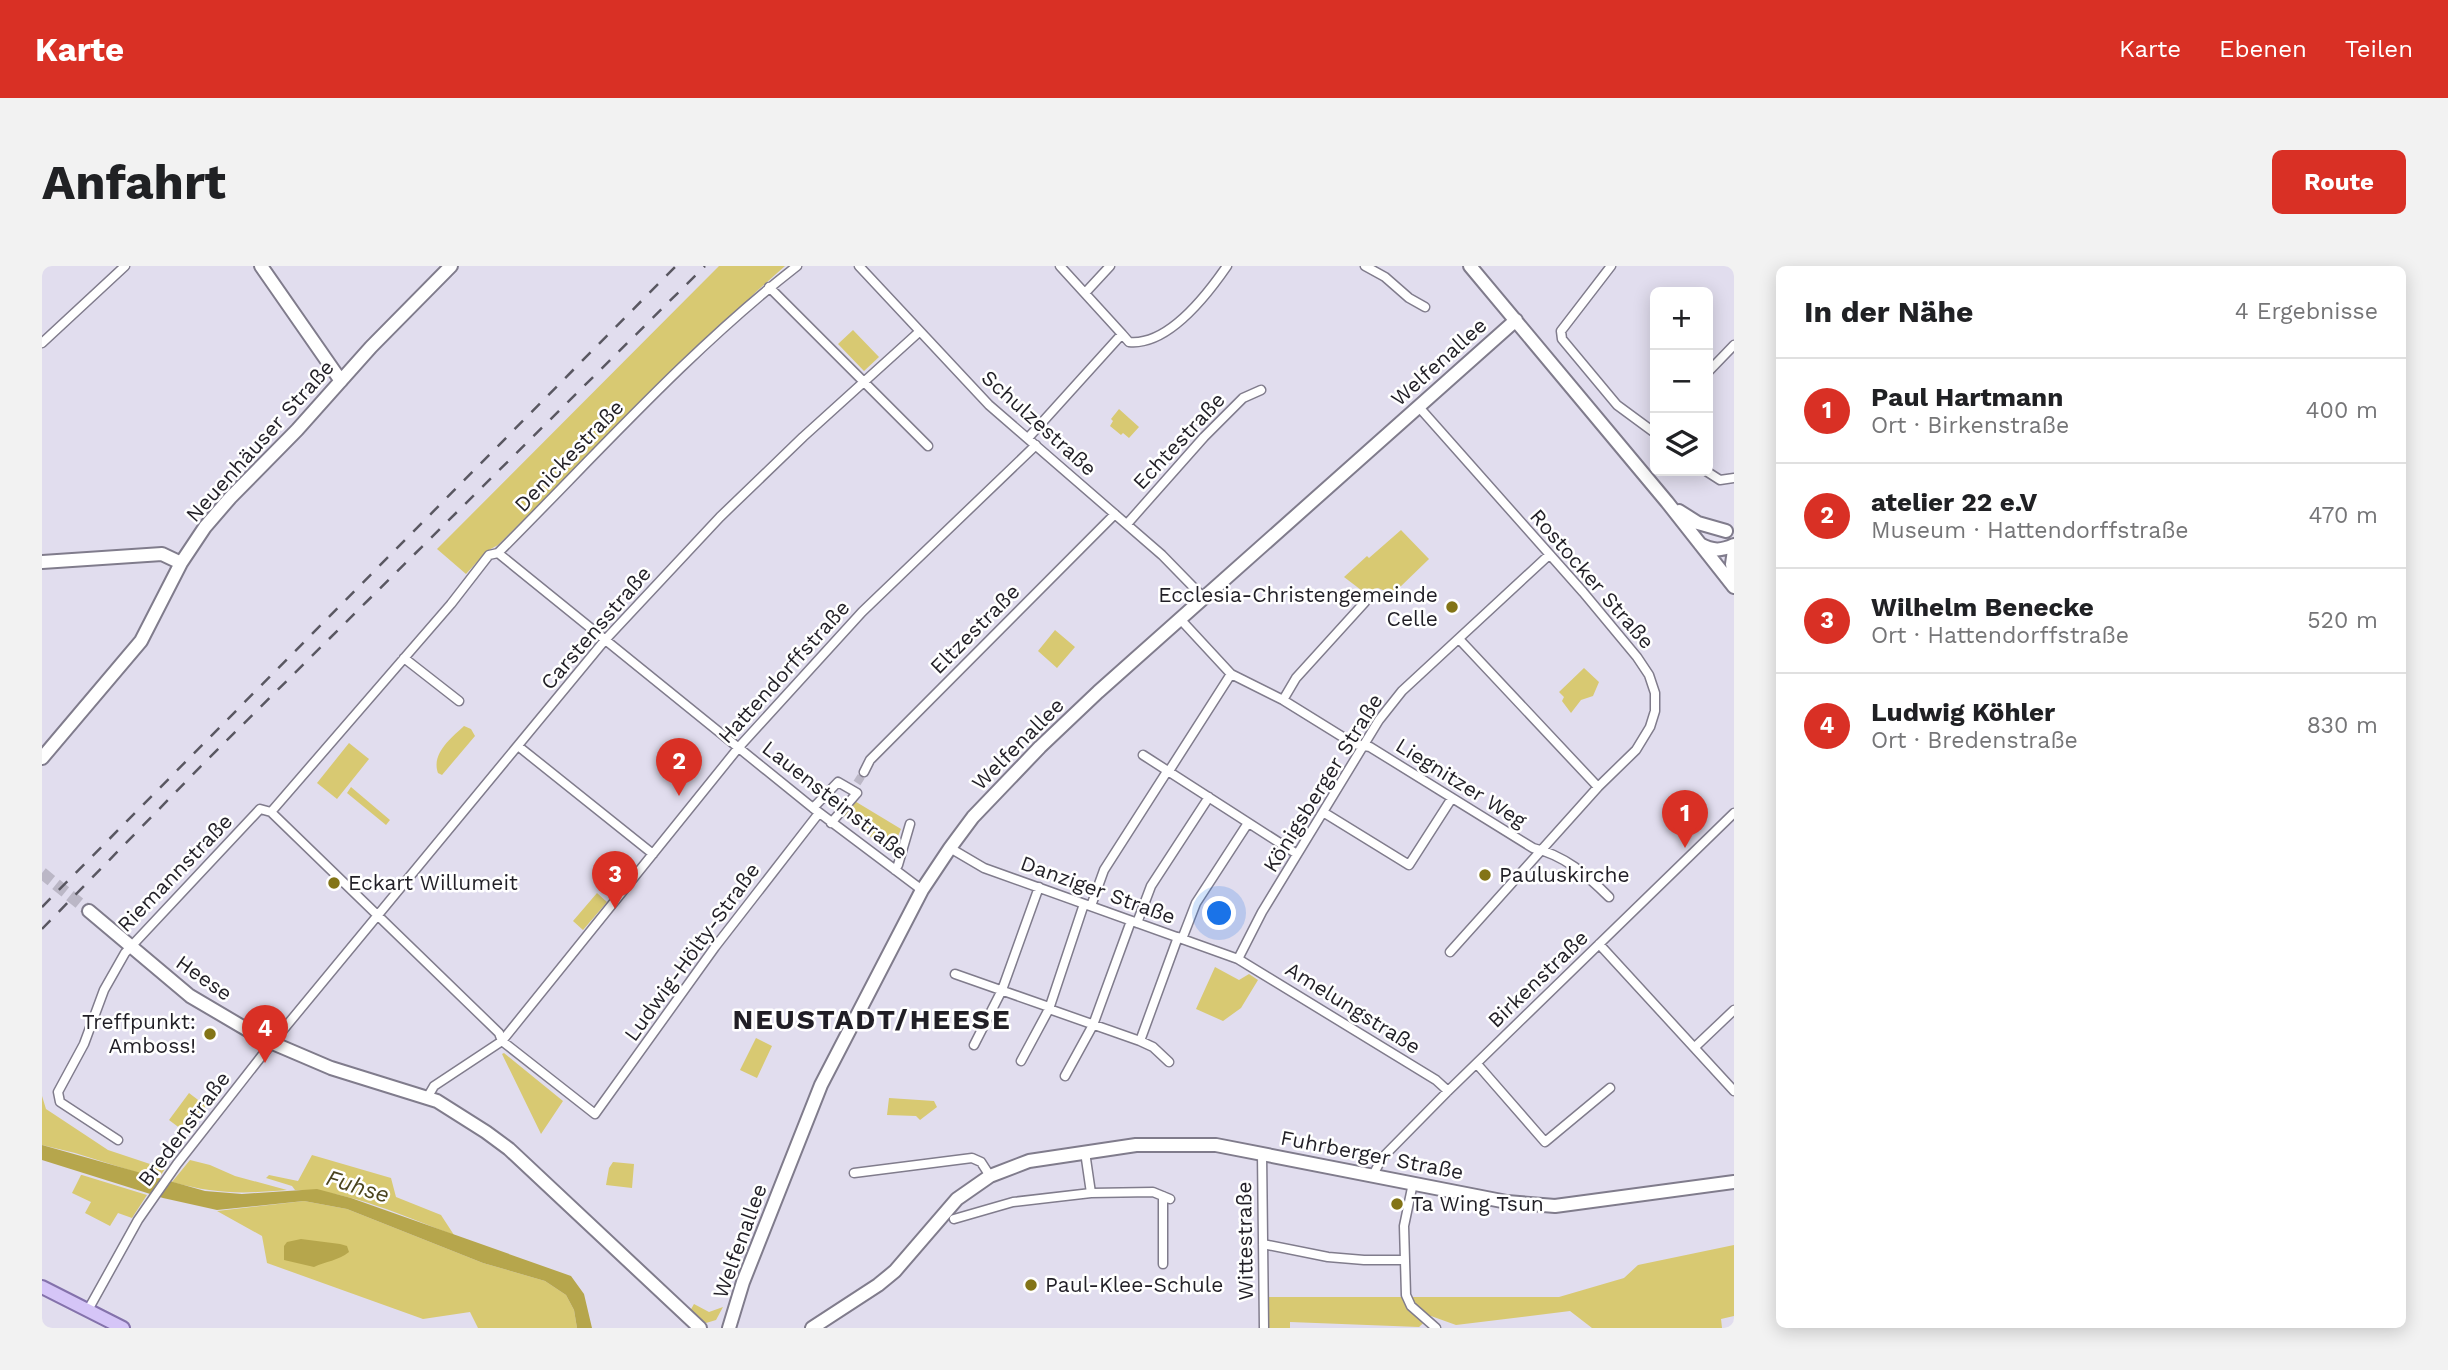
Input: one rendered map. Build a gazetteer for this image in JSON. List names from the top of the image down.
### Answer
{
  "streets": {
    "street": [
      "Welfenallee",
      "Schulzestraße",
      "Neuenhäuser Straße",
      "Echtestraße",
      "Denickestraße",
      "Rostocker Straße",
      "Carstensstraße",
      "Eltzestraße",
      "Hattendorffstraße",
      "Königsberger Straße",
      "Liegnitzer Weg",
      "Lauensteinstraße",
      "Riemannstraße",
      "Danziger Straße",
      "Ludwig-Hölty-Straße",
      "Heese",
      "Birkenstraße",
      "Amelungstraße",
      "Bredenstraße",
      "Fuhrberger Straße",
      "Wittestraße"
    ]
  },
  "crossings": [
    ["Welfenallee", "Schulzestraße"],
    ["Welfenallee", "Rostocker Straße"],
    ["Welfenallee", "Lauensteinstraße"],
    ["Welfenallee", "Danziger Straße"],
    ["Schulzestraße", "Echtestraße"],
    ["Schulzestraße", "Carstensstraße"],
    ["Schulzestraße", "Eltzestraße"],
    ["Schulzestraße", "Hattendorffstraße"],
    ["Denickestraße", "Lauensteinstraße"],
    ["Denickestraße", "Riemannstraße"],
    ["Rostocker Straße", "Königsberger Straße"],
    ["Rostocker Straße", "Liegnitzer Weg"],
    ["Carstensstraße", "Lauensteinstraße"],
    ["Carstensstraße", "Bredenstraße"],
    ["Hattendorffstraße", "Lauensteinstraße"],
    ["Hattendorffstraße", "Ludwig-Hölty-Straße"],
    ["Königsberger Straße", "Liegnitzer Weg"],
    ["Königsberger Straße", "Danziger Straße"],
    ["Königsberger Straße", "Amelungstraße"],
    ["Lauensteinstraße", "Ludwig-Hölty-Straße"],
    ["Riemannstraße", "Heese"],
    ["Danziger Straße", "Amelungstraße"],
    ["Heese", "Bredenstraße"],
    ["Birkenstraße", "Amelungstraße"],
    ["Birkenstraße", "Fuhrberger Straße"],
    ["Fuhrberger Straße", "Wittestraße"]
  ],
  "districts": ["NEUSTADT/HEESE"],
  "water": ["Fuhse"],
  "places": [
    "Ecclesia-Christengemeinde Celle",
    "Pauluskirche",
    "Eckart Willumeit",
    "Treffpunkt: Amboss!",
    "Ta Wing Tsun",
    "Paul-Klee-Schule"
  ],
  "page": {
    "header": "Karte",
    "nav": ["Karte", "Ebenen", "Teilen"],
    "buttons": "Route",
    "title": "Anfahrt",
    "heading": ["In der Nähe", "4 Ergebnisse"],
    "map_buttons": ["+", "−"],
    "list": [
      {
        "mark": "1",
        "name": "Paul Hartmann",
        "note": "Ort · Birkenstraße",
        "value": "400 m"
      },
      {
        "mark": "2",
        "name": "atelier 22 e.V",
        "note": "Museum · Hattendorffstraße",
        "value": "470 m"
      },
      {
        "mark": "3",
        "name": "Wilhelm Benecke",
        "note": "Ort · Hattendorffstraße",
        "value": "520 m"
      },
      {
        "mark": "4",
        "name": "Ludwig Köhler",
        "note": "Ort · Bredenstraße",
        "value": "830 m"
      }
    ],
    "pins": [
      "2",
      "1",
      "3",
      "4"
    ]
  }
}
